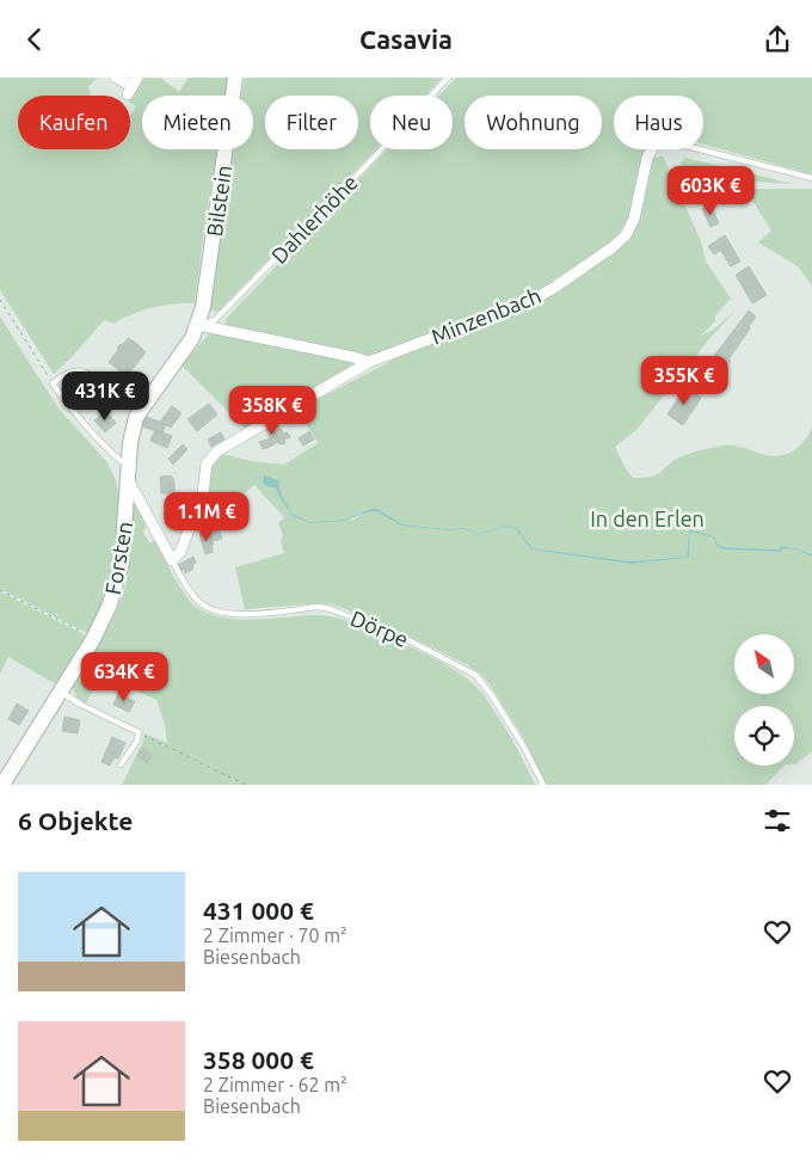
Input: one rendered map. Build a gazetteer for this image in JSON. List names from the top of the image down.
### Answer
{
  "streets": {
    "street": ["Bilstein", "Minzenbach", "Forsten"],
    "lane": ["Dahlerhöhe", "Dörpe"]
  },
  "crossings": [
    ["Bilstein", "Dahlerhöhe"],
    ["Bilstein", "Forsten"],
    ["Minzenbach", "Dörpe"]
  ],
  "parks": ["In den Erlen"],
  "north": "top left",
  "page": {
    "header": "Casavia",
    "chip": [
      "Kaufen",
      "Mieten",
      "Filter",
      "Neu",
      "Wohnung",
      "Haus"
    ],
    "price": [
      "603K €",
      "355K €",
      "431K €",
      "358K €",
      "1.1M €",
      "634K €"
    ],
    "heading": "6 Objekte",
    "list": [
      {
        "name": "431 000 €",
        "note": "2 Zimmer · 70 m² · Biesenbach"
      },
      {
        "name": "358 000 €",
        "note": "2 Zimmer · 62 m² · Biesenbach"
      }
    ]
  }
}
